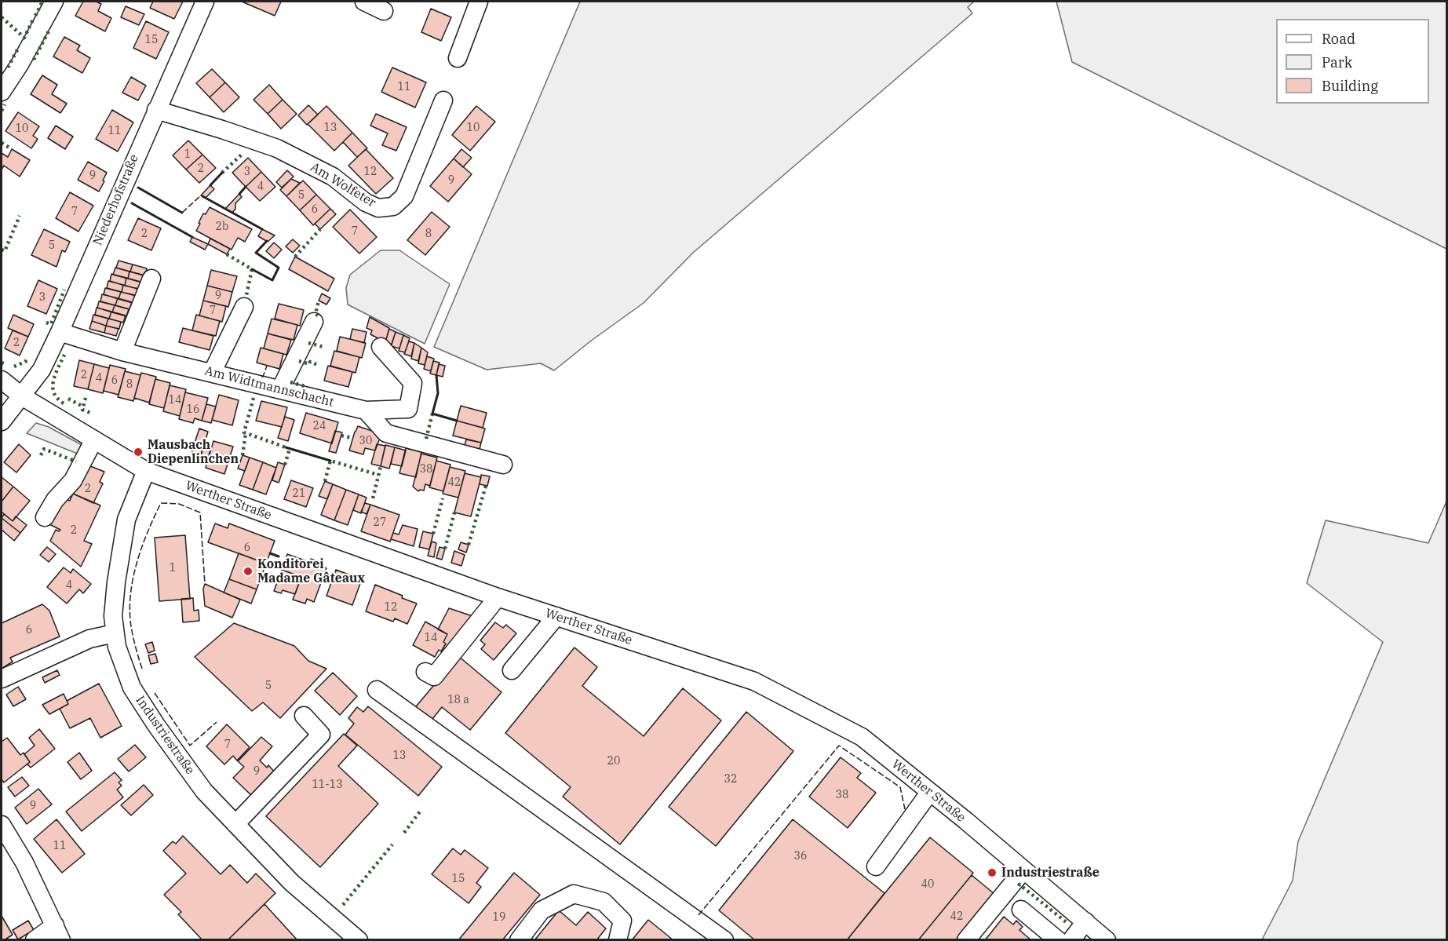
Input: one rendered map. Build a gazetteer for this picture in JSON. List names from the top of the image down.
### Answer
{
  "streets": {
    "street": [
      "Am Wolfeter",
      "Niederhofstraße",
      "Am Widtmannschacht",
      "Werther Straße",
      "Industriestraße"
    ]
  },
  "crossings": [
    ["Am Wolfeter", "Niederhofstraße"],
    ["Niederhofstraße", "Am Widtmannschacht"],
    ["Niederhofstraße", "Werther Straße"],
    ["Werther Straße", "Industriestraße"]
  ],
  "places": ["Mausbach Diepenlinchen", "Konditorei Madame Gâteaux", "Industriestraße"],
  "house_numbers": [
    "15",
    "11",
    "13",
    "10",
    "10",
    "11",
    "1",
    "2",
    "3",
    "12",
    "9",
    "9",
    "4",
    "5",
    "6",
    "7",
    "2b",
    "7",
    "2",
    "8",
    "5",
    "9",
    "3",
    "7",
    "2",
    "2",
    "4",
    "6",
    "8",
    "14",
    "16",
    "24",
    "30",
    "38",
    "42",
    "2",
    "21",
    "27",
    "2",
    "6",
    "1",
    "4",
    "12",
    "6",
    "14",
    "5",
    "18 a",
    "7",
    "13",
    "20",
    "9",
    "32",
    "11-13",
    "38",
    "9",
    "11",
    "36",
    "15",
    "40",
    "42",
    "19"
  ],
  "legend": ["Road", "Park", "Building"]
}
